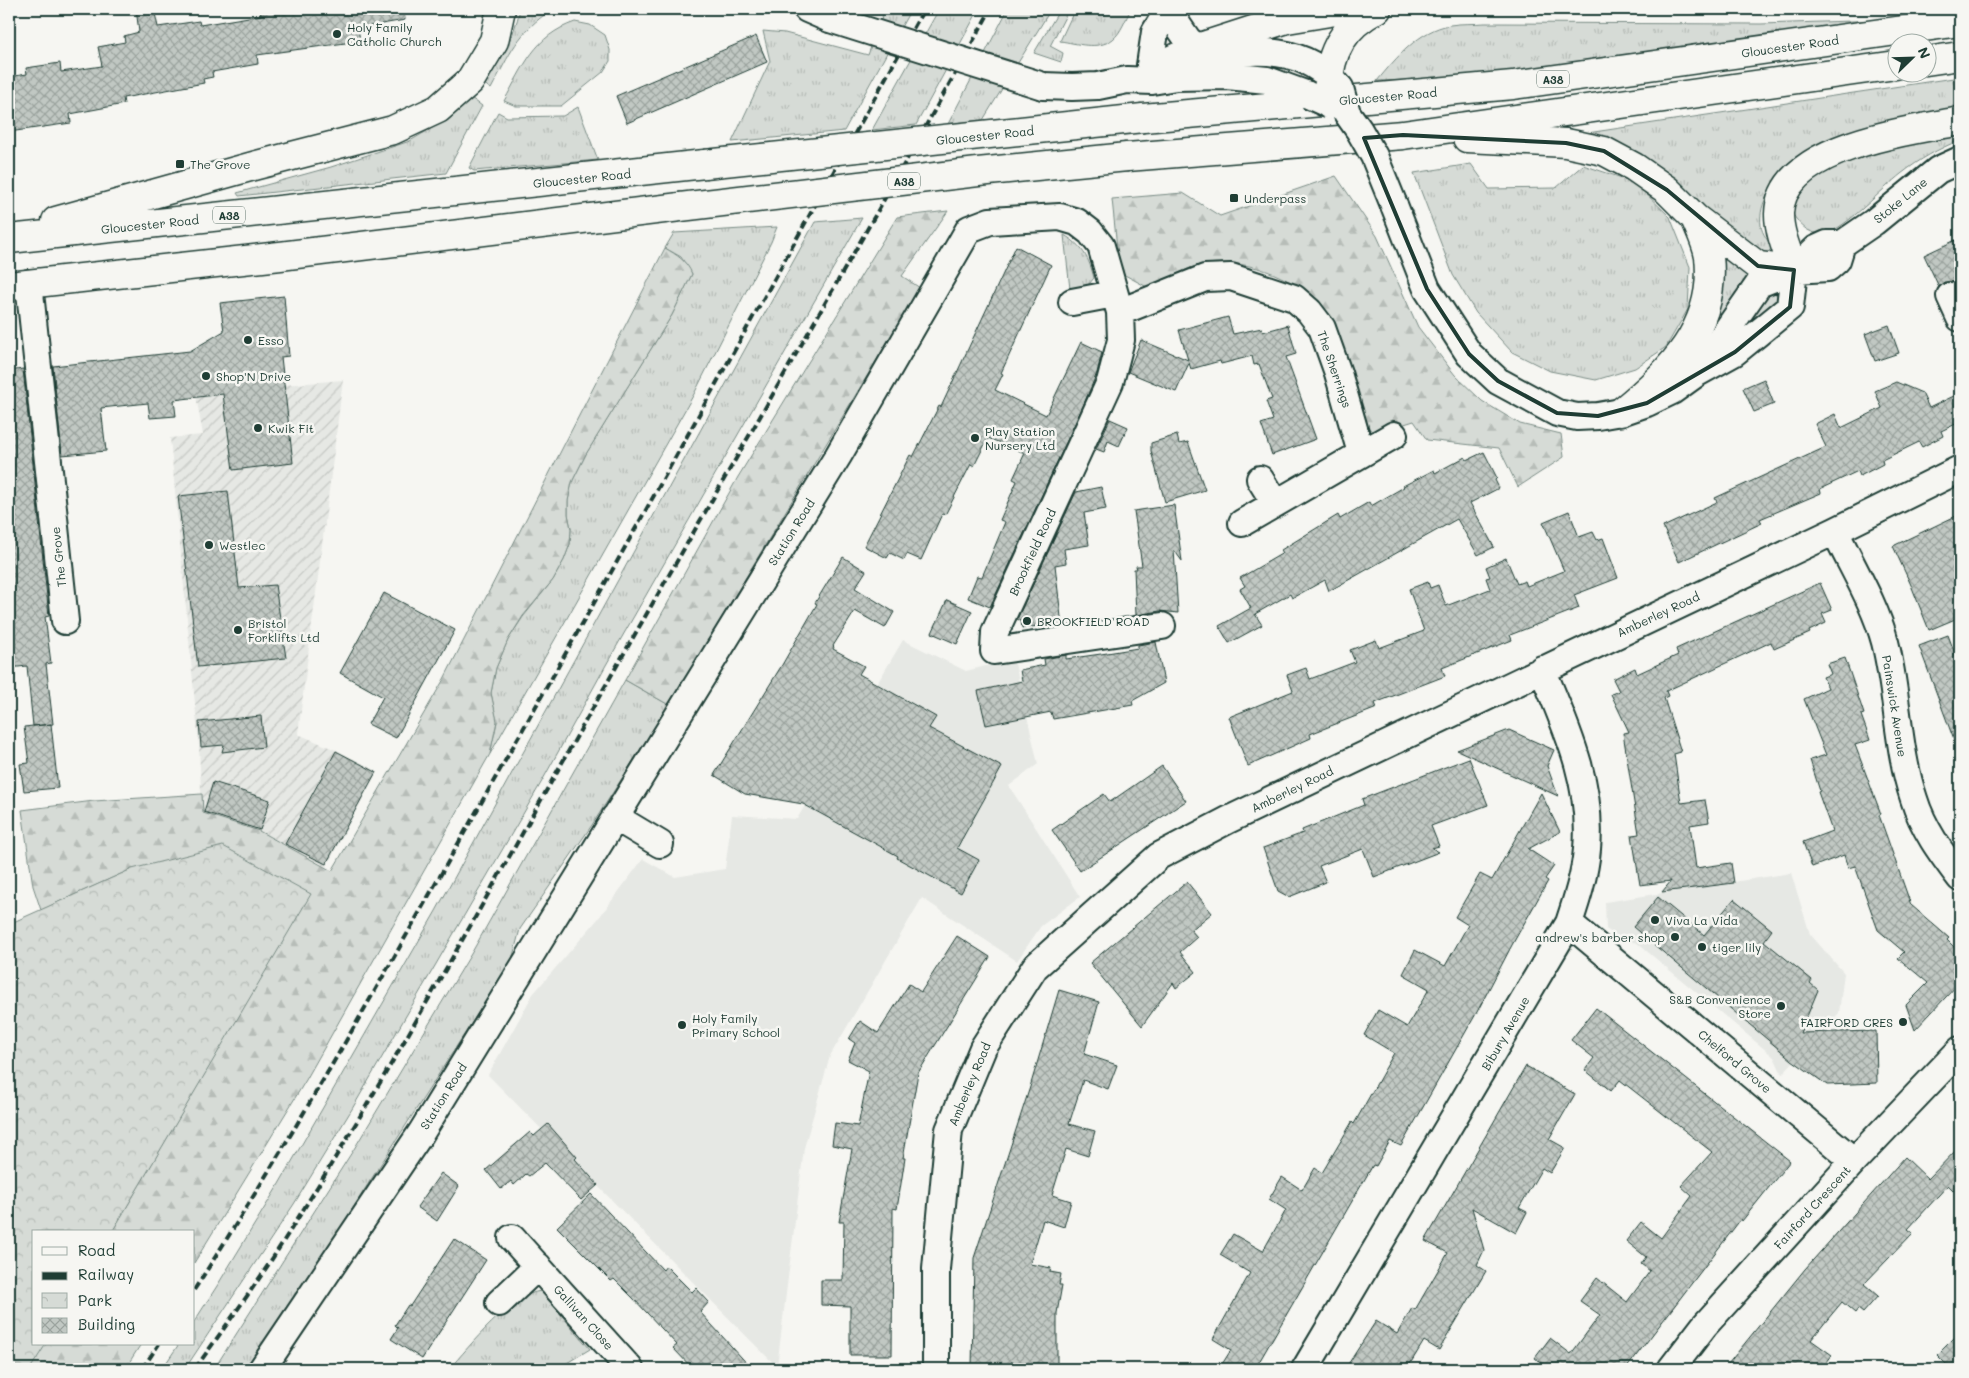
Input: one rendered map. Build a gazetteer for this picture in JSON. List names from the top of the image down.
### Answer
{
  "streets": {
    "main road": ["Gloucester Road", "A38"],
    "street": [
      "Stoke Lane",
      "The Sherrings",
      "Station Road",
      "Brookfield Road",
      "The Grove",
      "Amberley Road",
      "Painswick Avenue",
      "Bibury Avenue",
      "Chelford Grove",
      "Fairford Crescent",
      "Gallivan Close"
    ]
  },
  "crossings": [
    ["A38", "The Grove"],
    ["The Sherrings", "Brookfield Road"],
    ["Station Road", "Brookfield Road"],
    ["Amberley Road", "Painswick Avenue"],
    ["Amberley Road", "Bibury Avenue"],
    ["Bibury Avenue", "Chelford Grove"],
    ["Chelford Grove", "Fairford Crescent"]
  ],
  "places": {
    "other": [
      "Holy Family Catholic Church",
      "Esso",
      "Shop'N Drive",
      "Kwik Fit",
      "Play Station Nursery Ltd",
      "Westlec",
      "BROOKFIELD ROAD",
      "Bristol Forklifts Ltd",
      "Viva La Vida",
      "andrew's barber shop",
      "tiger lily",
      "S&B Convenience Store",
      "FAIRFORD CRES",
      "Holy Family Primary School"
    ],
    "transit": ["The Grove", "Underpass"]
  },
  "legend": [
    "Road",
    "Railway",
    "Park",
    "Building"
  ],
  "north": "top right"
}
